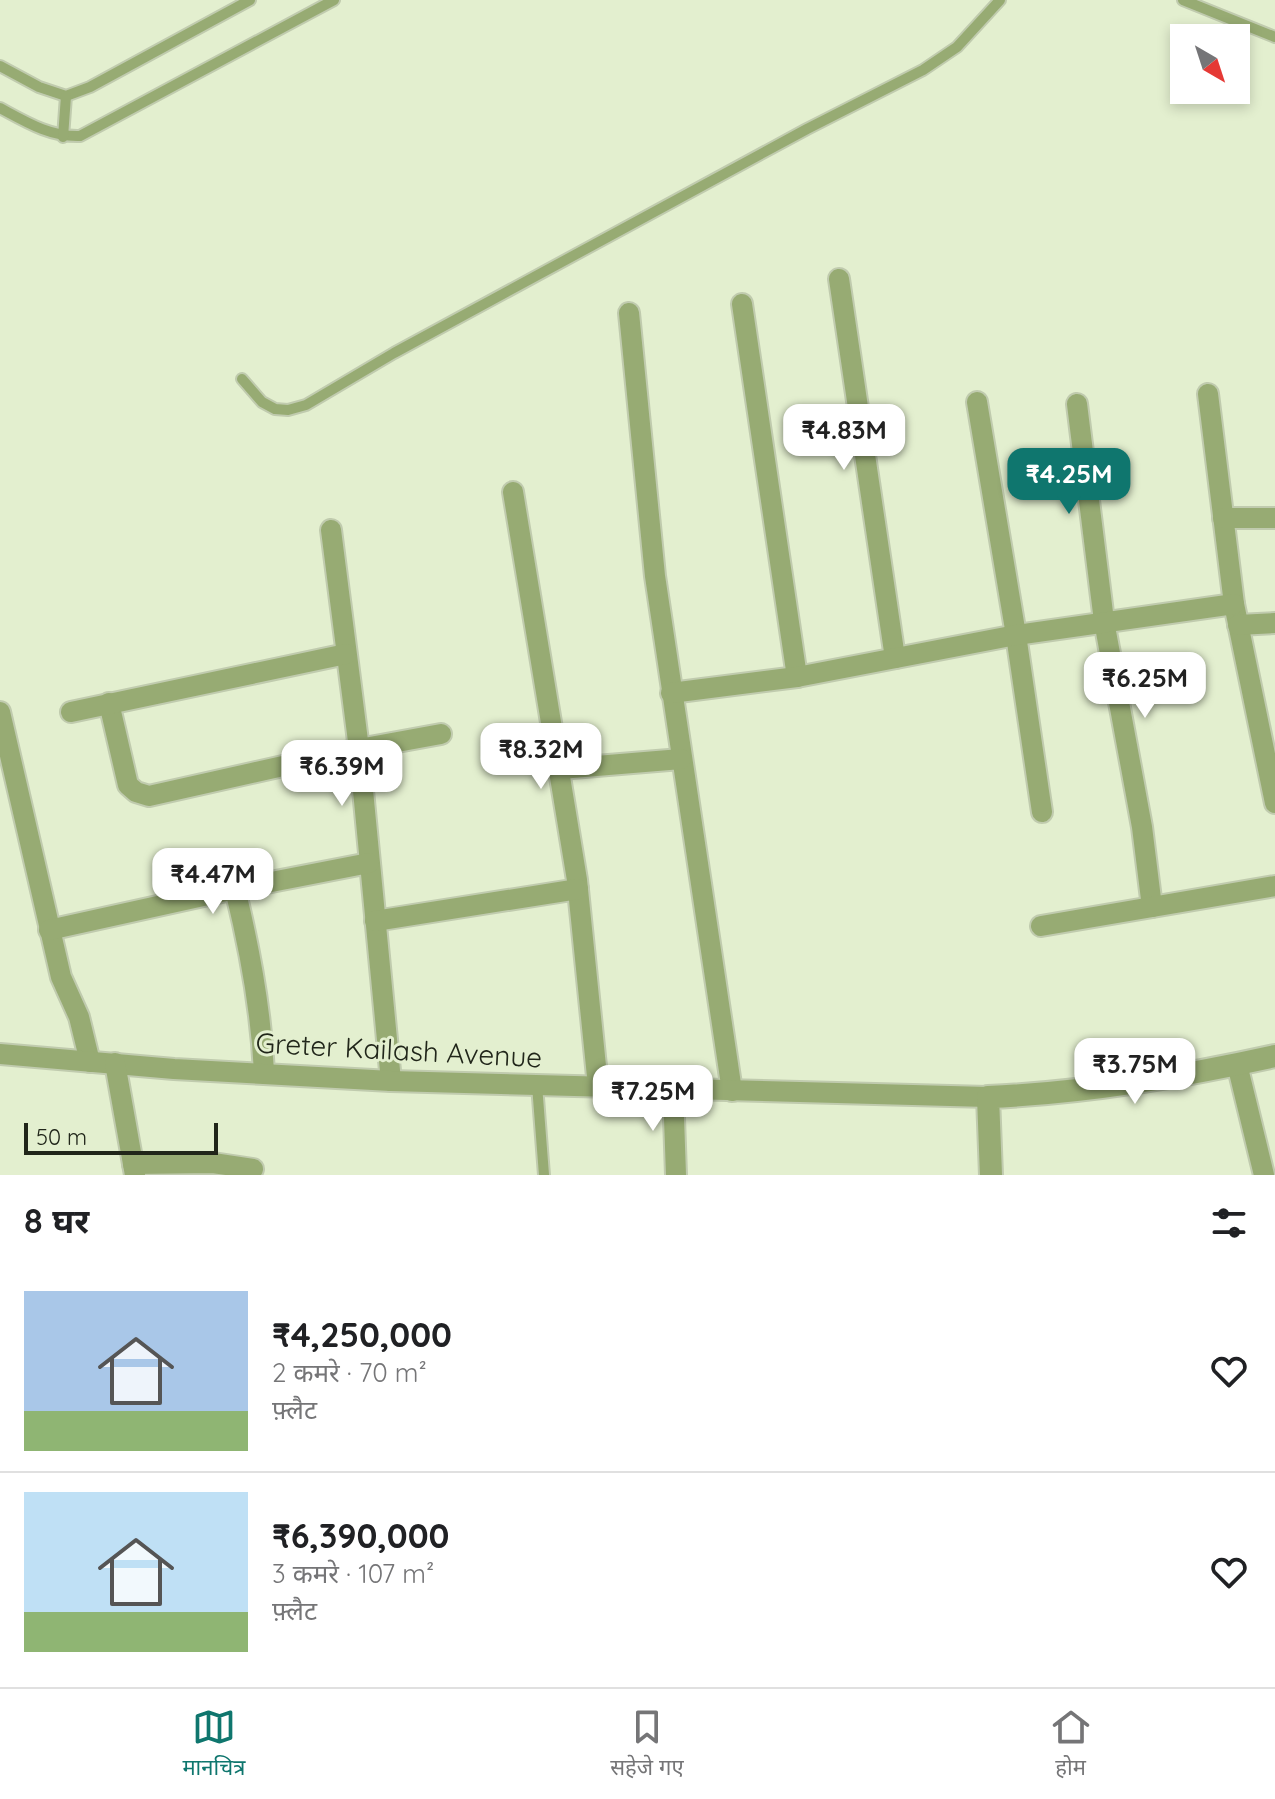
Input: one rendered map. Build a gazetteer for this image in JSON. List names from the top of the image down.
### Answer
{
  "streets": {
    "street": ["Greter Kailash Avenue"]
  },
  "scale_bar": "50 m",
  "north": "bottom right",
  "page": {
    "price": [
      "₹4.83M",
      "₹4.25M",
      "₹6.25M",
      "₹8.32M",
      "₹6.39M",
      "₹4.47M",
      "₹3.75M",
      "₹7.25M"
    ],
    "scale": "50 m",
    "heading": "8 घर",
    "list": [
      {
        "name": "₹4,250,000",
        "note": "2 कमरे · 70 m² · फ़्लैट"
      },
      {
        "name": "₹6,390,000",
        "note": "3 कमरे · 107 m² · फ़्लैट"
      }
    ],
    "tabs": ["मानचित्र", "सहेजे गए", "होम"]
  }
}
